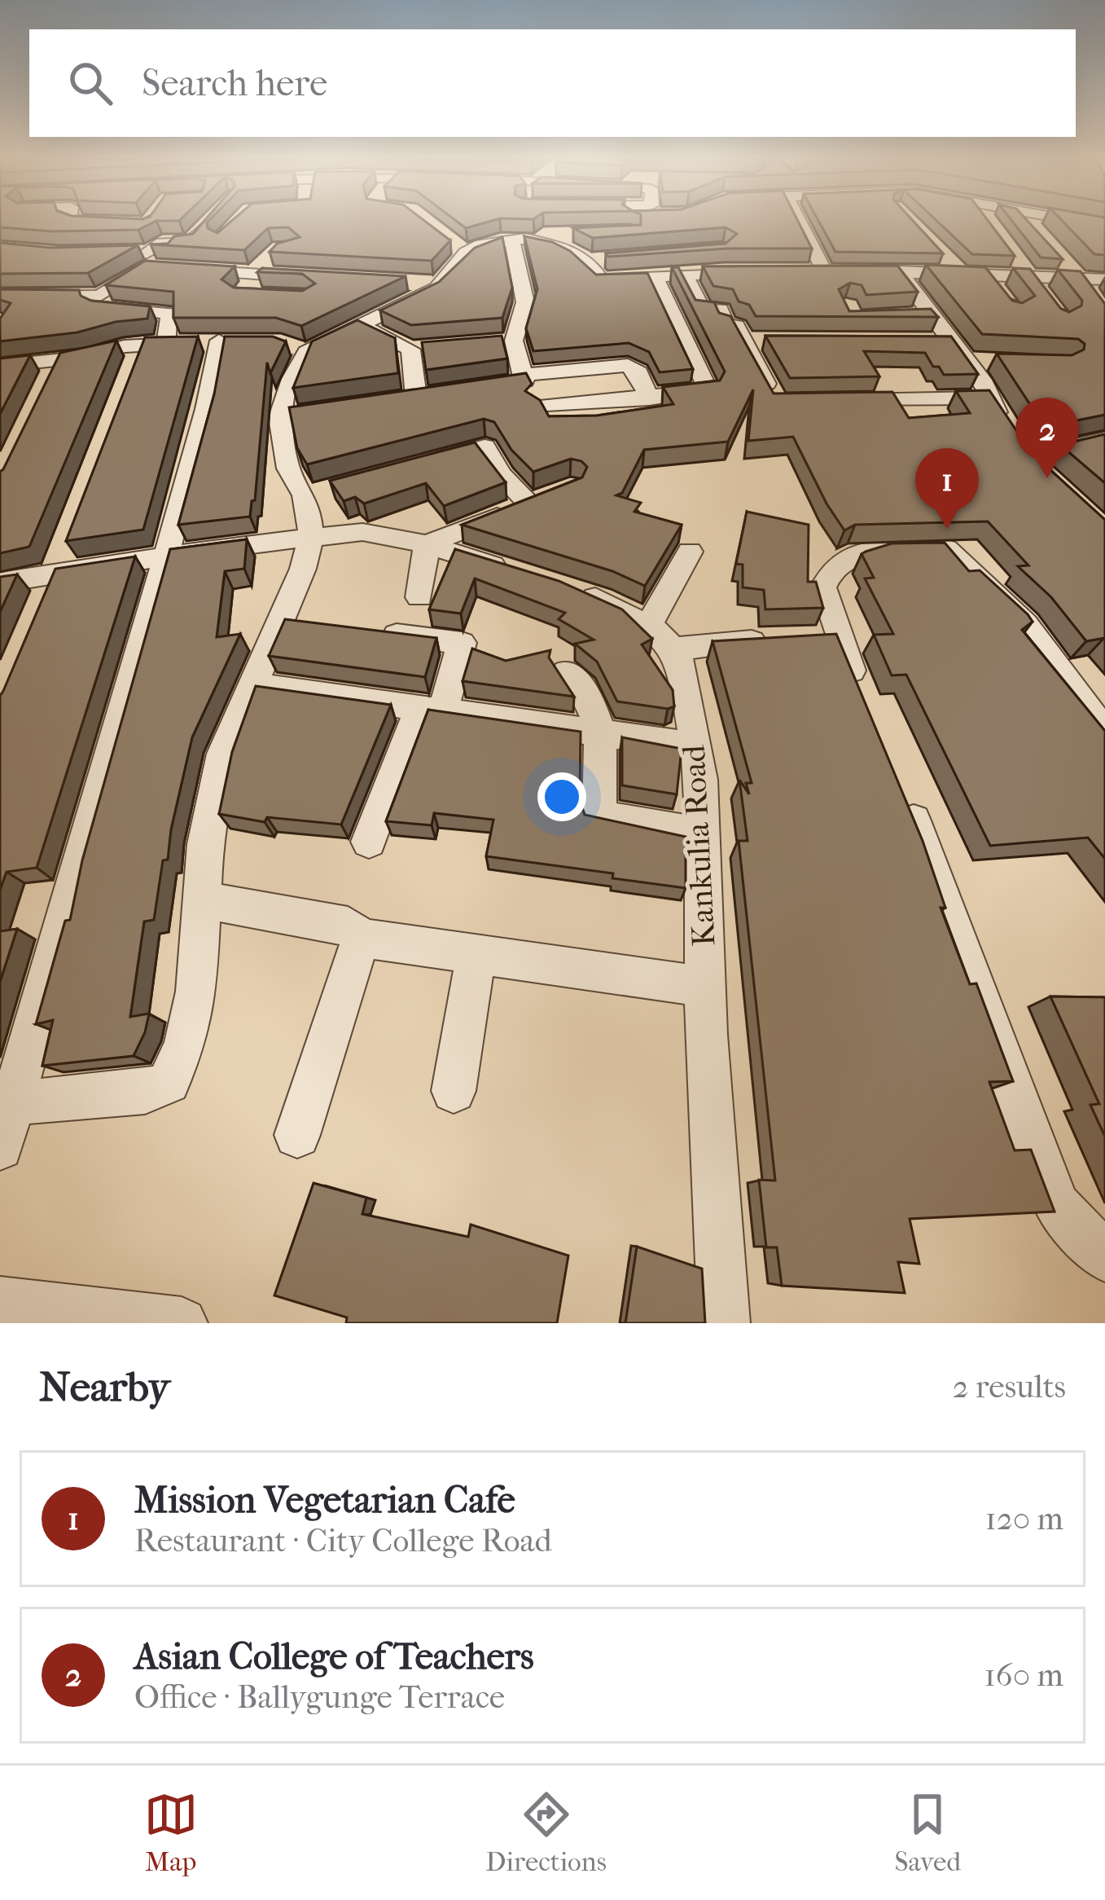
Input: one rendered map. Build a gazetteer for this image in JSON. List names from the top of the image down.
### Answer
{
  "streets": {
    "street": ["Kankulia Road"]
  },
  "page": {
    "search": "Search here",
    "pins": ["2", "1"],
    "heading": ["Nearby", "2 results"],
    "list": [
      {
        "mark": "1",
        "name": "Mission Vegetarian Cafe",
        "note": "Restaurant · City College Road",
        "value": "120 m"
      },
      {
        "mark": "2",
        "name": "Asian College of Teachers",
        "note": "Office · Ballygunge Terrace",
        "value": "160 m"
      }
    ],
    "nav": ["Map", "Directions", "Saved"]
  }
}
